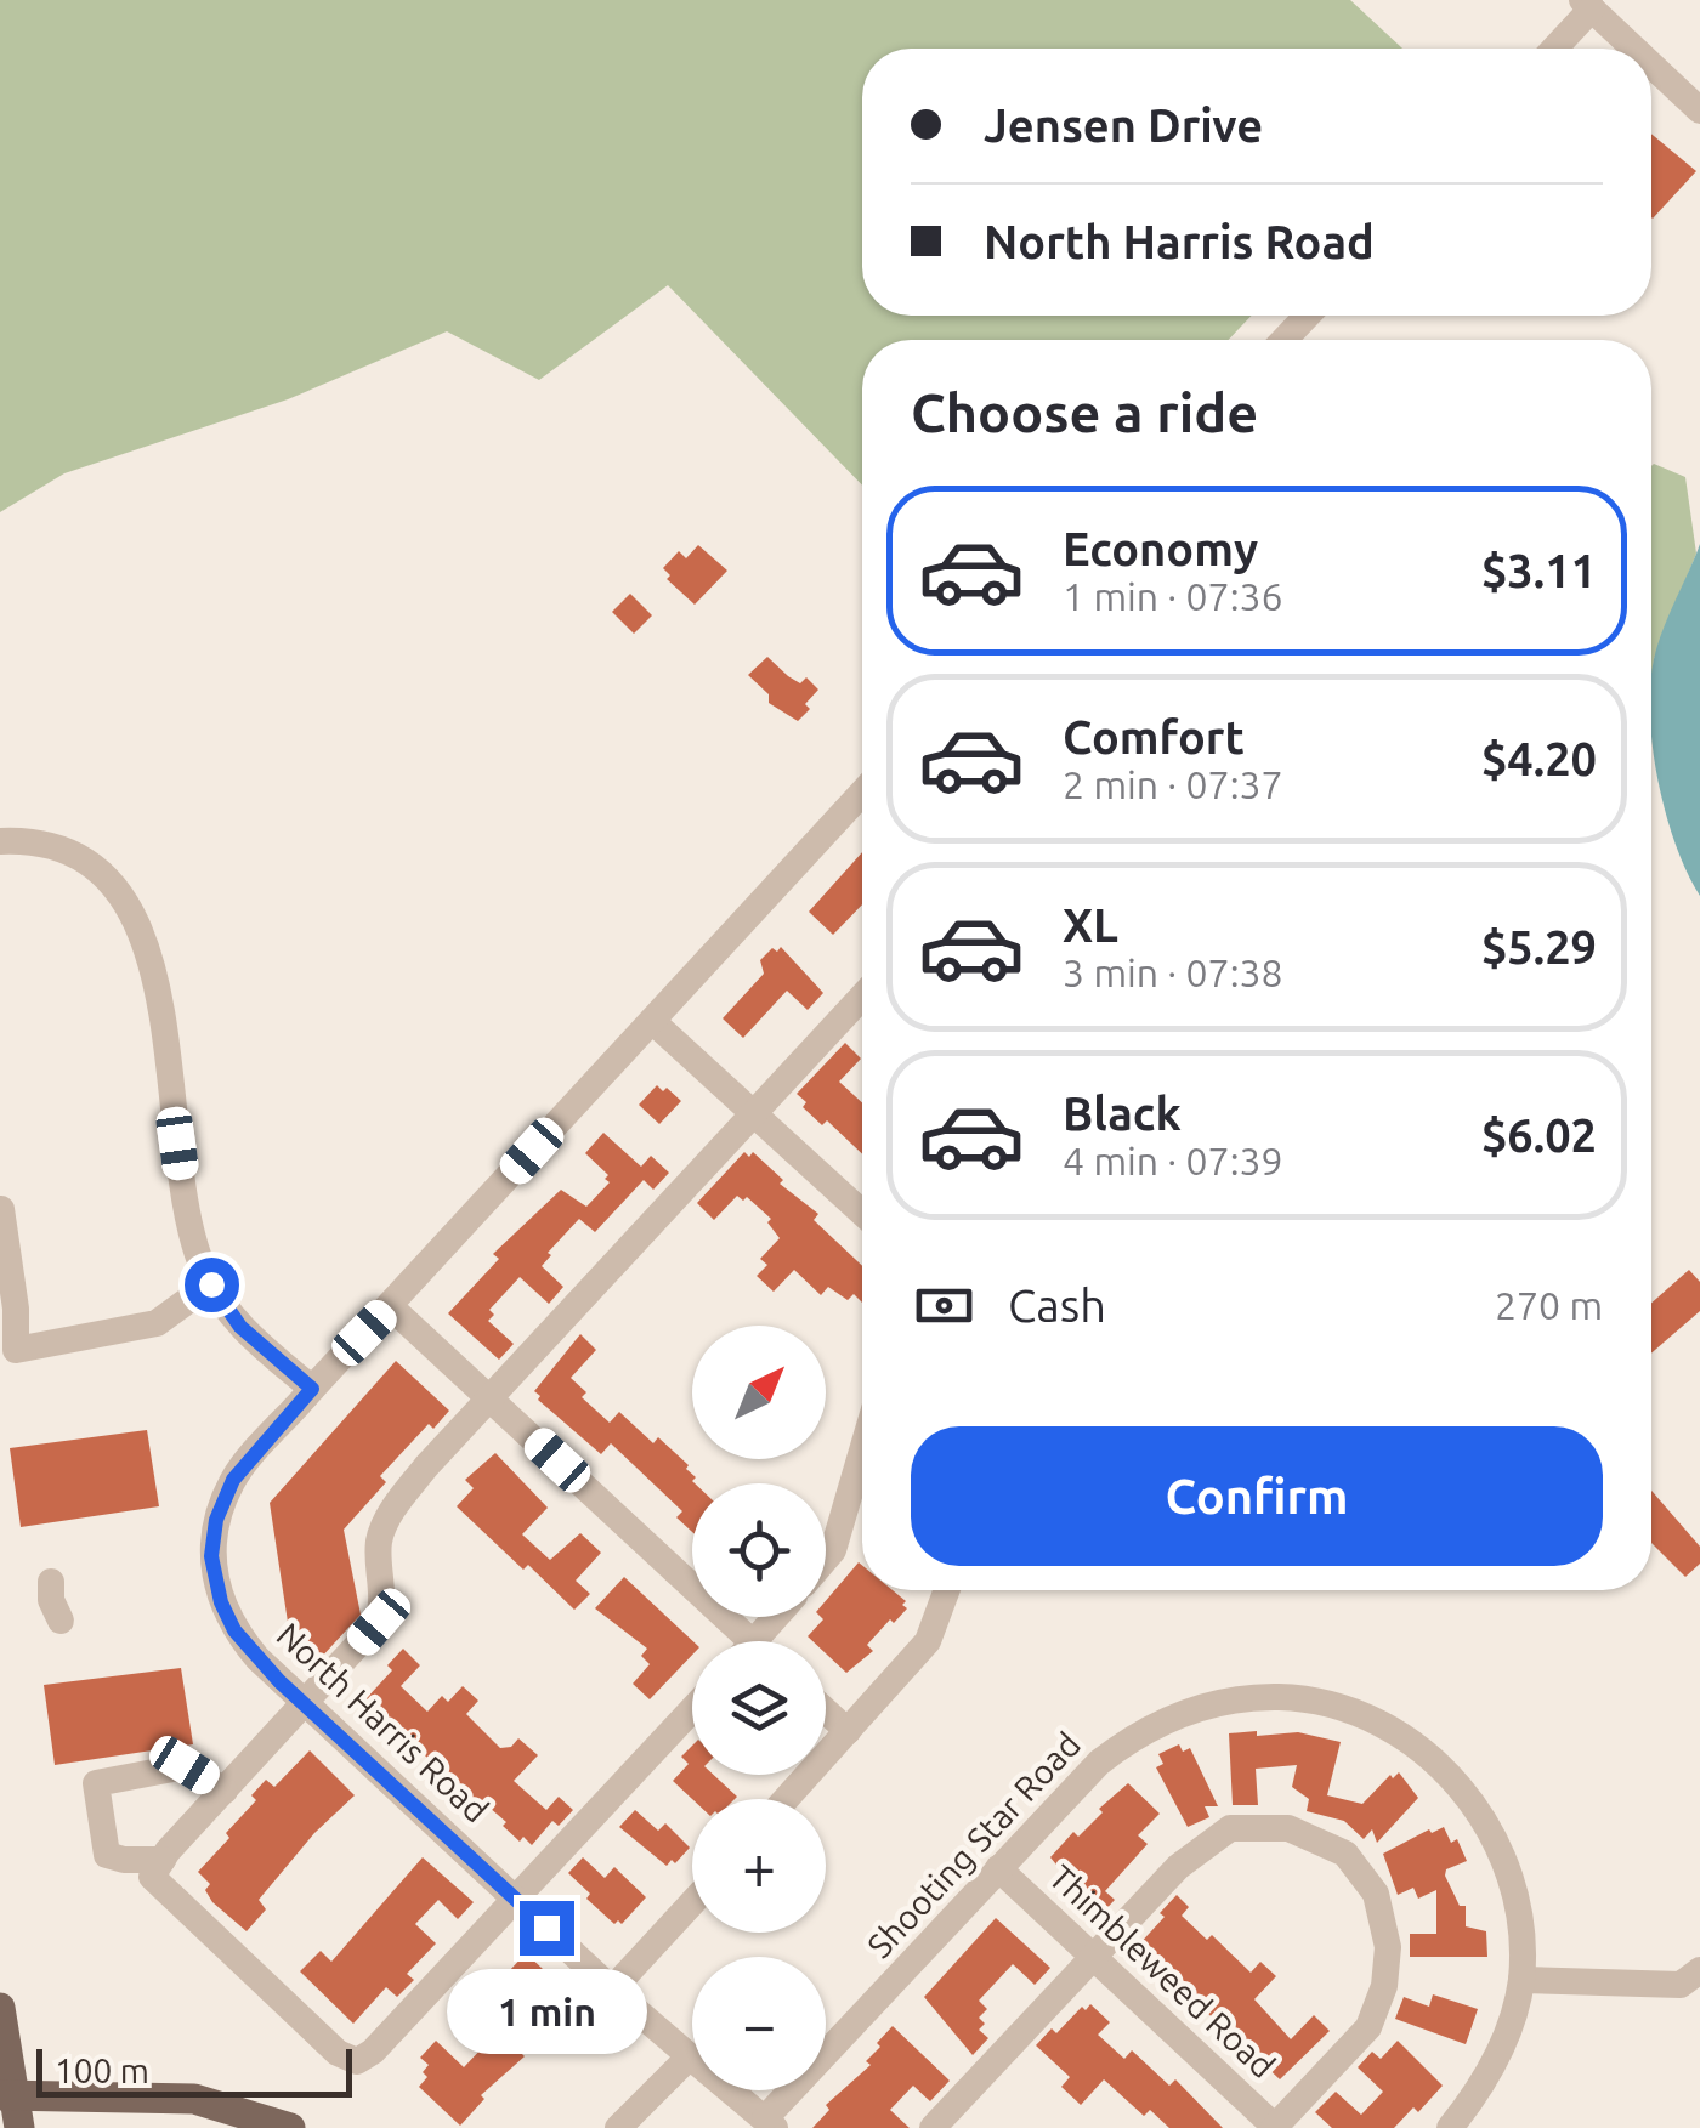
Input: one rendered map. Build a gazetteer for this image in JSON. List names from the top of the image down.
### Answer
{
  "streets": {
    "street": ["North Harris Road", "Shooting Star Road", "Thimbleweed Road"]
  },
  "crossings": [
    ["North Harris Road", "Shooting Star Road"],
    ["Shooting Star Road", "Thimbleweed Road"]
  ],
  "scale_bar": "100 m",
  "north": "top right",
  "page": {
    "banner": ["Jensen Drive", "North Harris Road"],
    "heading": "Choose a ride",
    "list": [
      {
        "name": "Economy",
        "note": "1 min · 07:36",
        "value": "$3.11"
      },
      {
        "name": "Comfort",
        "note": "2 min · 07:37",
        "value": "$4.20"
      },
      {
        "name": "XL",
        "note": "3 min · 07:38",
        "value": "$5.29"
      },
      {
        "name": "Black",
        "note": "4 min · 07:39",
        "value": "$6.02"
      }
    ],
    "pay": ["Cash", "270 m"],
    "map_buttons": ["+", "−"],
    "buttons": "Confirm",
    "bubble": "1 min",
    "scale": "100 m"
  }
}
